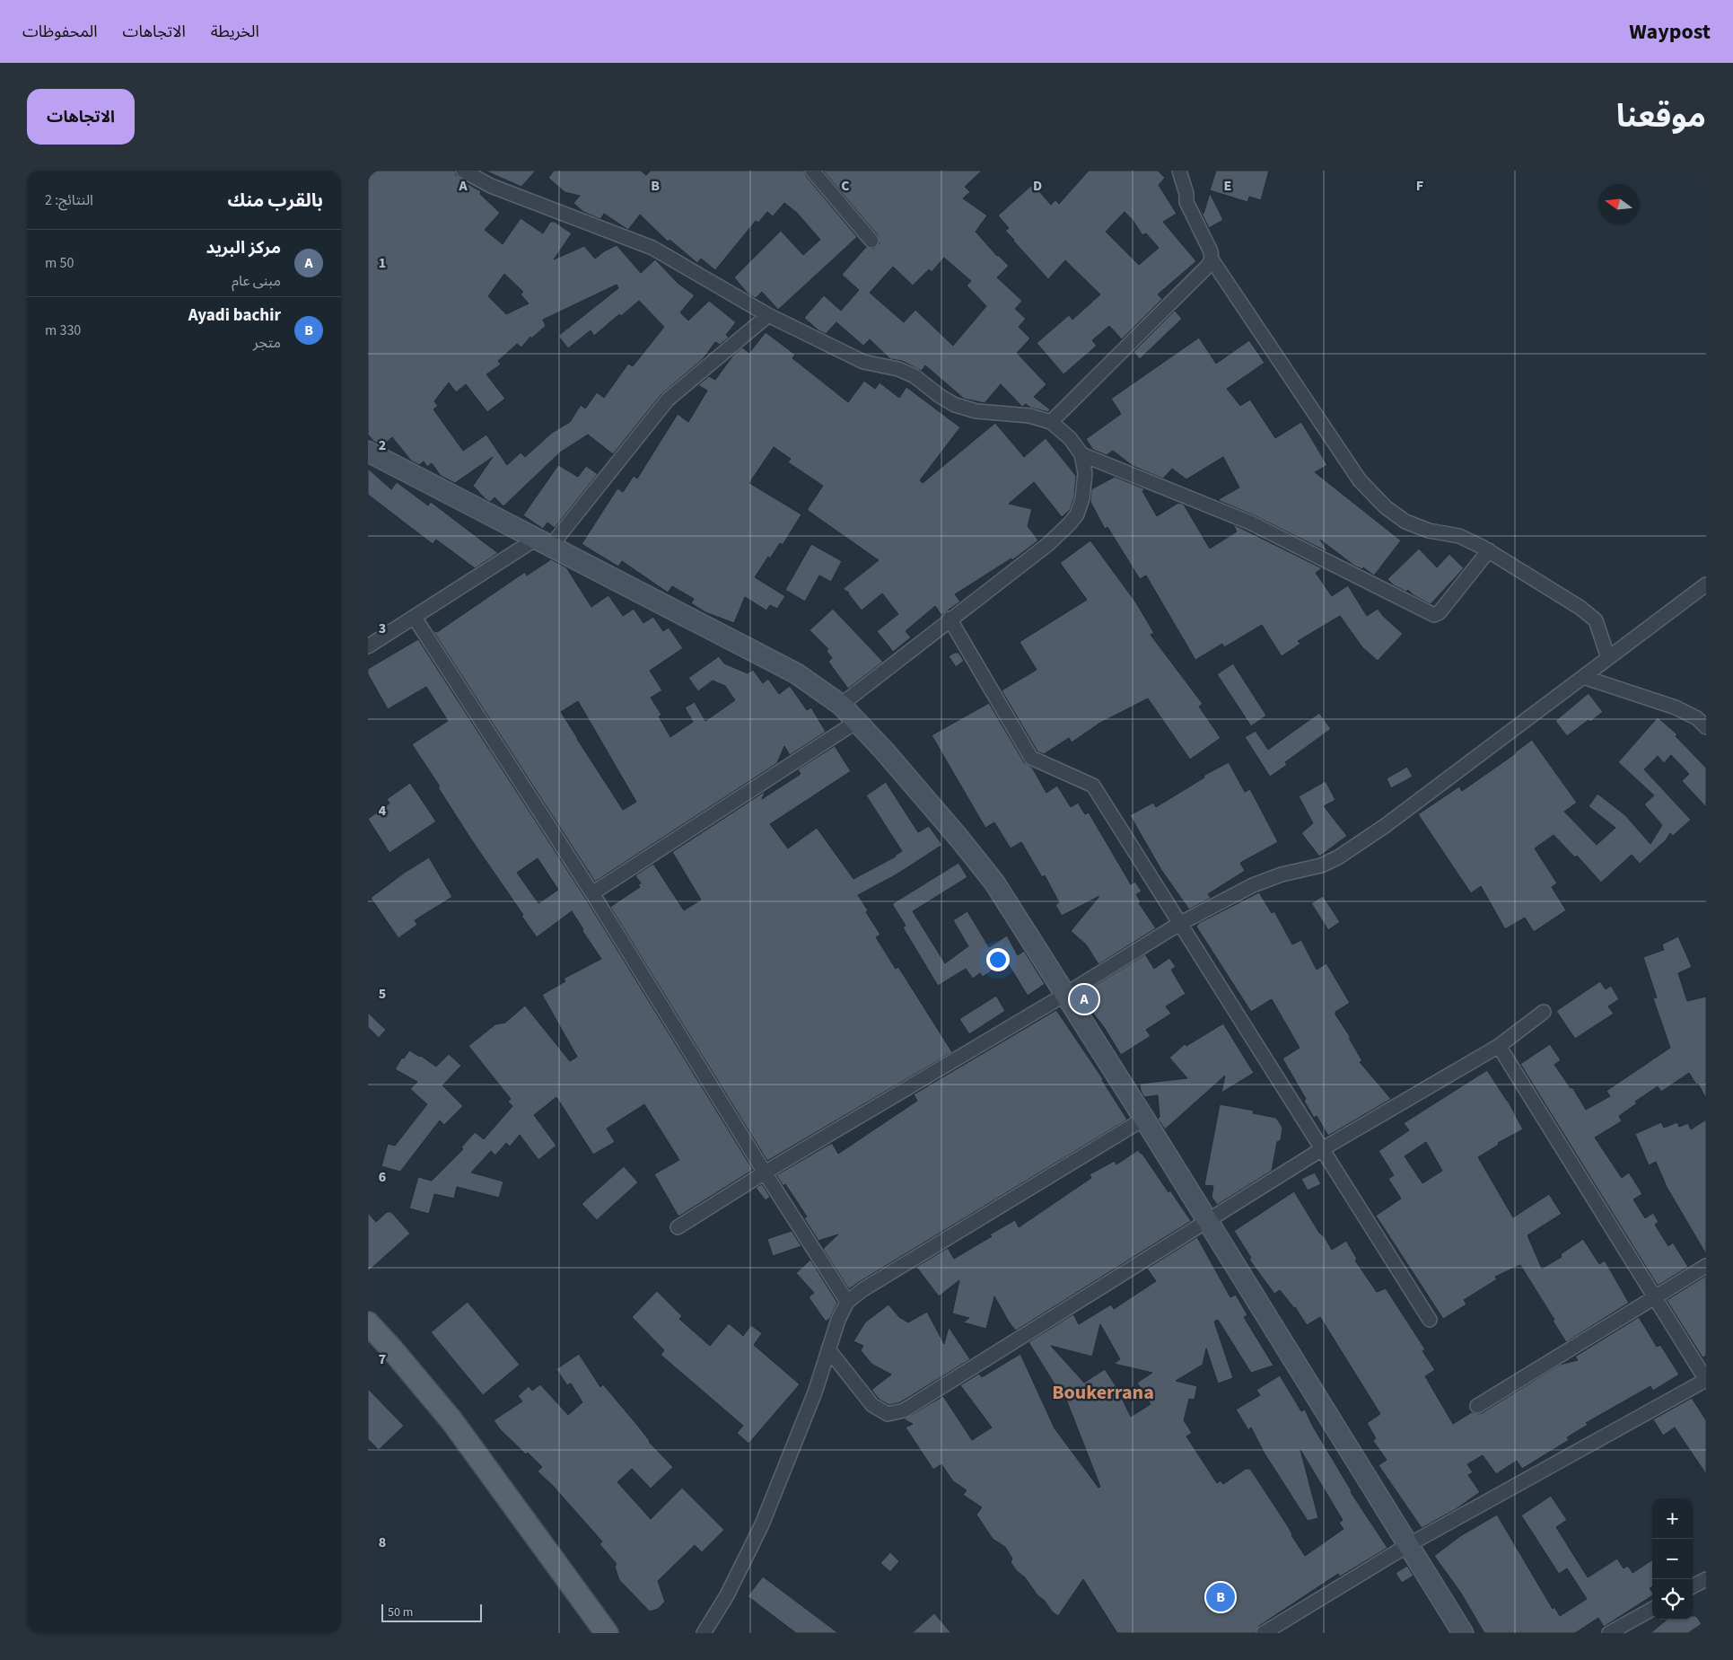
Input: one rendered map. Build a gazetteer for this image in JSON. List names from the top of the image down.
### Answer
{
  "districts": ["Boukerrana"],
  "scale_bar": "50 m",
  "north": "left",
  "page": {
    "header": "Waypost",
    "nav": ["الخريطة", "الاتجاهات", "المحفوظات"],
    "title": "موقعنا",
    "buttons": "الاتجاهات",
    "heading": ["بالقرب منك", "النتائج: 2"],
    "list": [
      {
        "mark": "A",
        "name": "مركز البريد",
        "note": "مبنى عام",
        "value": "50 m"
      },
      {
        "mark": "B",
        "name": "Ayadi bachir",
        "note": "متجر",
        "value": "330 m"
      }
    ],
    "pins": ["A", "B"],
    "map_buttons": ["+", "−"],
    "scale": "50 m"
  },
  "grid": {
    "columns": [
      "A",
      "B",
      "C",
      "D",
      "E",
      "F"
    ],
    "rows": [
      "1",
      "2",
      "3",
      "4",
      "5",
      "6",
      "7",
      "8"
    ]
  }
}
